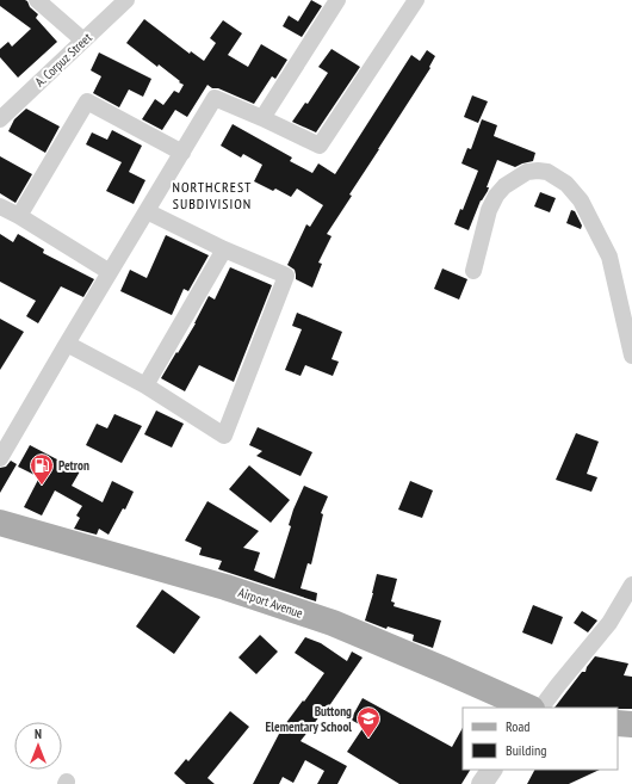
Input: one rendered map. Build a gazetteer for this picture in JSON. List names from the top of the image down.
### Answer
{
  "streets": {
    "main road": ["Airport Avenue"],
    "street": ["A. Corpuz Street"]
  },
  "districts": ["NORTHCREST SUBDIVISION"],
  "places": {
    "fuel station": ["Petron"],
    "school or university": ["Buttong Elementary School"]
  },
  "legend": ["Road", "Building"],
  "north": "top"
}
